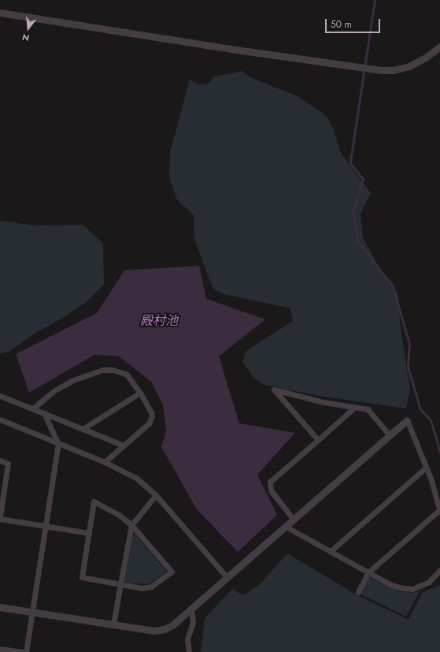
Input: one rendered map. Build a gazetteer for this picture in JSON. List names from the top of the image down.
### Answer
{
  "water": ["殿村池"],
  "scale_bar": "50 m",
  "north": "bottom"
}
